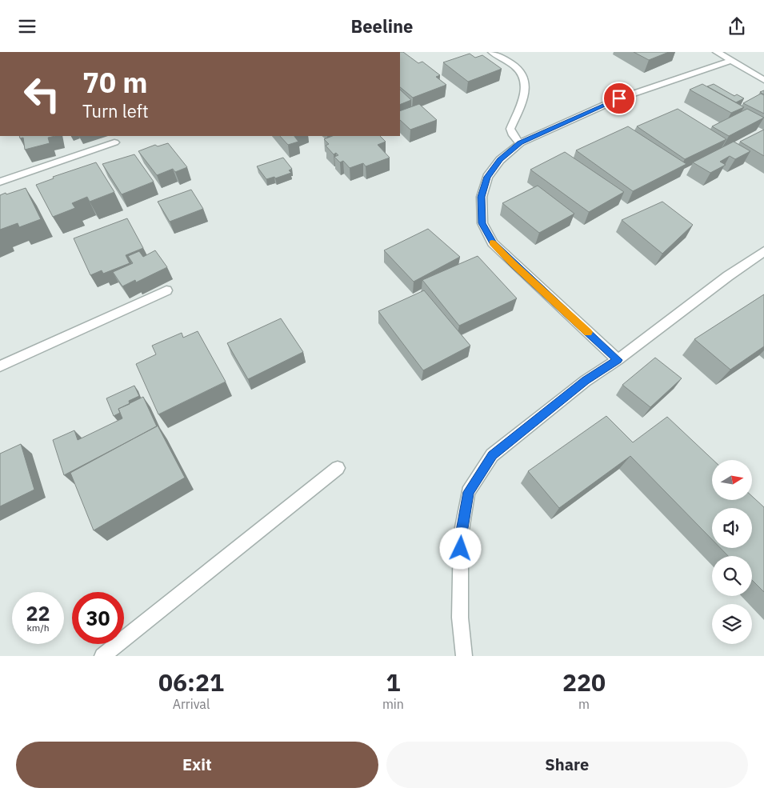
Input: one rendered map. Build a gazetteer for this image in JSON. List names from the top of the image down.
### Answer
{
  "north": "right",
  "page": {
    "header": "Beeline",
    "turn": ["70 m", "Turn left"],
    "speed": "22 km/h",
    "limit": "30",
    "eta": [
      "06:21",
      "Arrival",
      "1",
      "min",
      "220",
      "m"
    ],
    "buttons": ["Exit", "Share"]
  }
}
